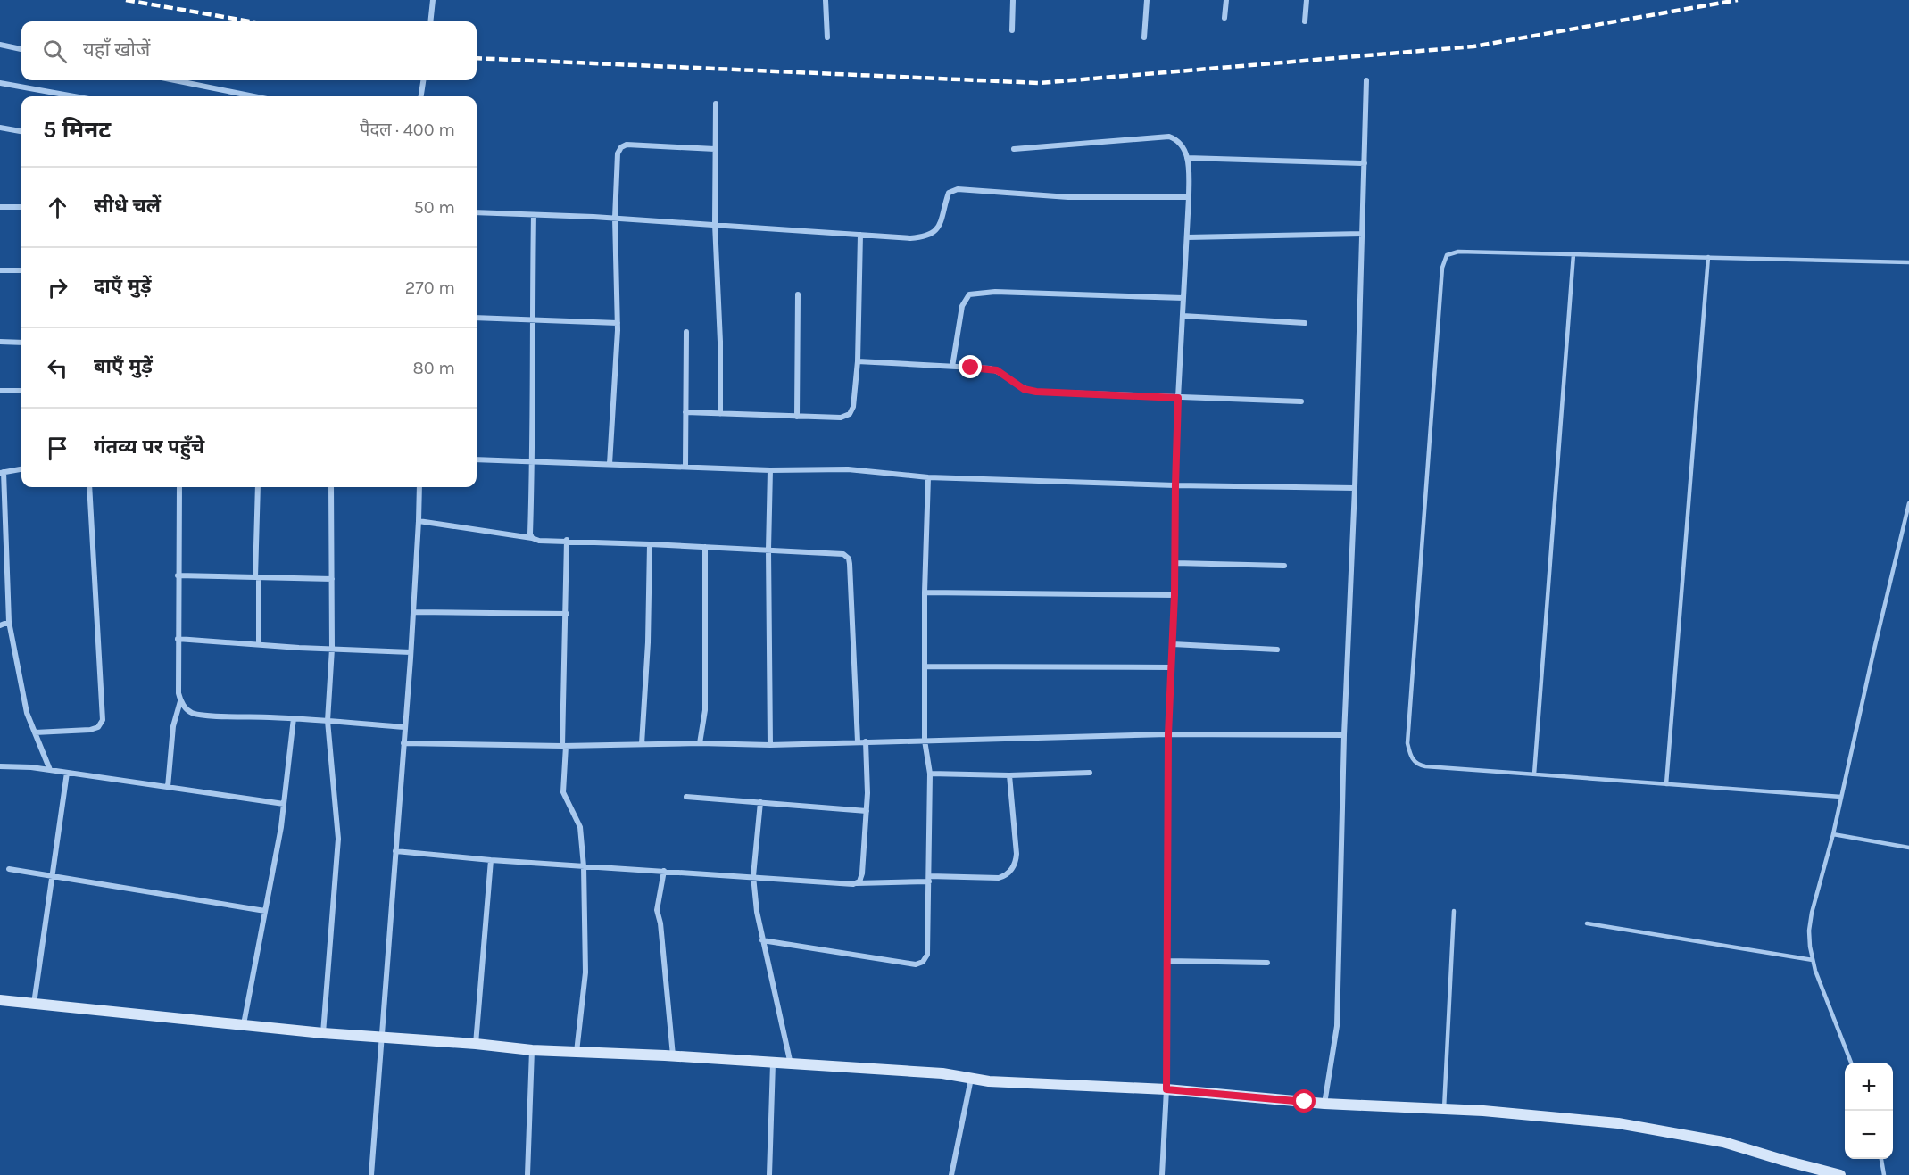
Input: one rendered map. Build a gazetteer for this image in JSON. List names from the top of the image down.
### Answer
{
  "page": {
    "search": "यहाँ खोजें",
    "heading": ["5 मिनट", "पैदल · 400 m"],
    "list": [
      ["सीधे चलें", "50 m"],
      ["दाएँ मुड़ें", "270 m"],
      ["बाएँ मुड़ें", "80 m"],
      "गंतव्य पर पहुँचे"
    ],
    "map_buttons": ["+", "−"]
  }
}
